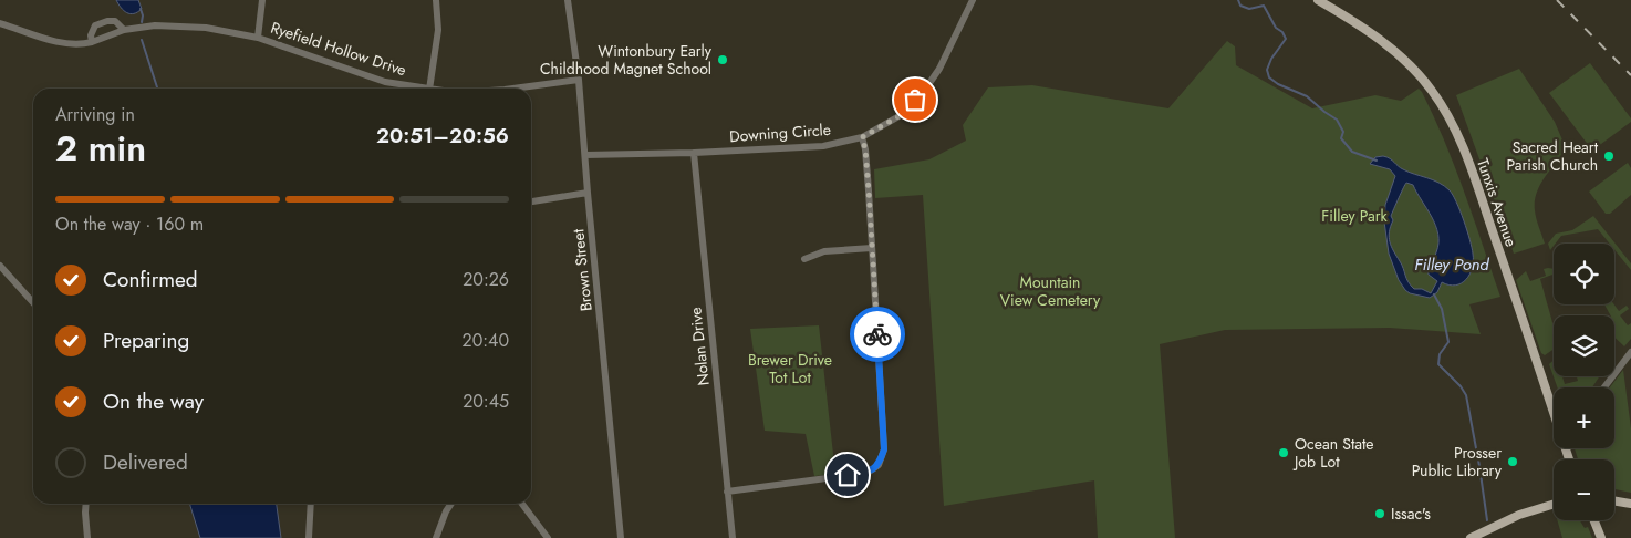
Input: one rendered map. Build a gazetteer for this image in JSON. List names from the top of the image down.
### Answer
{
  "streets": {
    "main road": ["Tunxis Avenue"],
    "street": [
      "Ryefield Hollow Drive",
      "Downing Circle",
      "Brown Street",
      "Nolan Drive"
    ]
  },
  "crossings": [
    ["Ryefield Hollow Drive", "Brown Street"],
    ["Downing Circle", "Brown Street"],
    ["Downing Circle", "Nolan Drive"]
  ],
  "water": ["Filley Pond"],
  "parks": ["Filley Park", "Mountain View Cemetery", "Brewer Drive Tot Lot"],
  "places": [
    "Wintonbury Early Childhood Magnet School",
    "Sacred Heart Parish Church",
    "Ocean State Job Lot",
    "Prosser Public Library",
    "Issac's"
  ],
  "page": {
    "heading": ["2 min", "Arriving in", "20:51–20:56"],
    "bar": "On the way · 160 m",
    "map_buttons": ["+", "−"],
    "list": [
      ["Confirmed", "20:26"],
      ["Preparing", "20:40"],
      ["On the way", "20:45"],
      "Delivered"
    ]
  }
}
